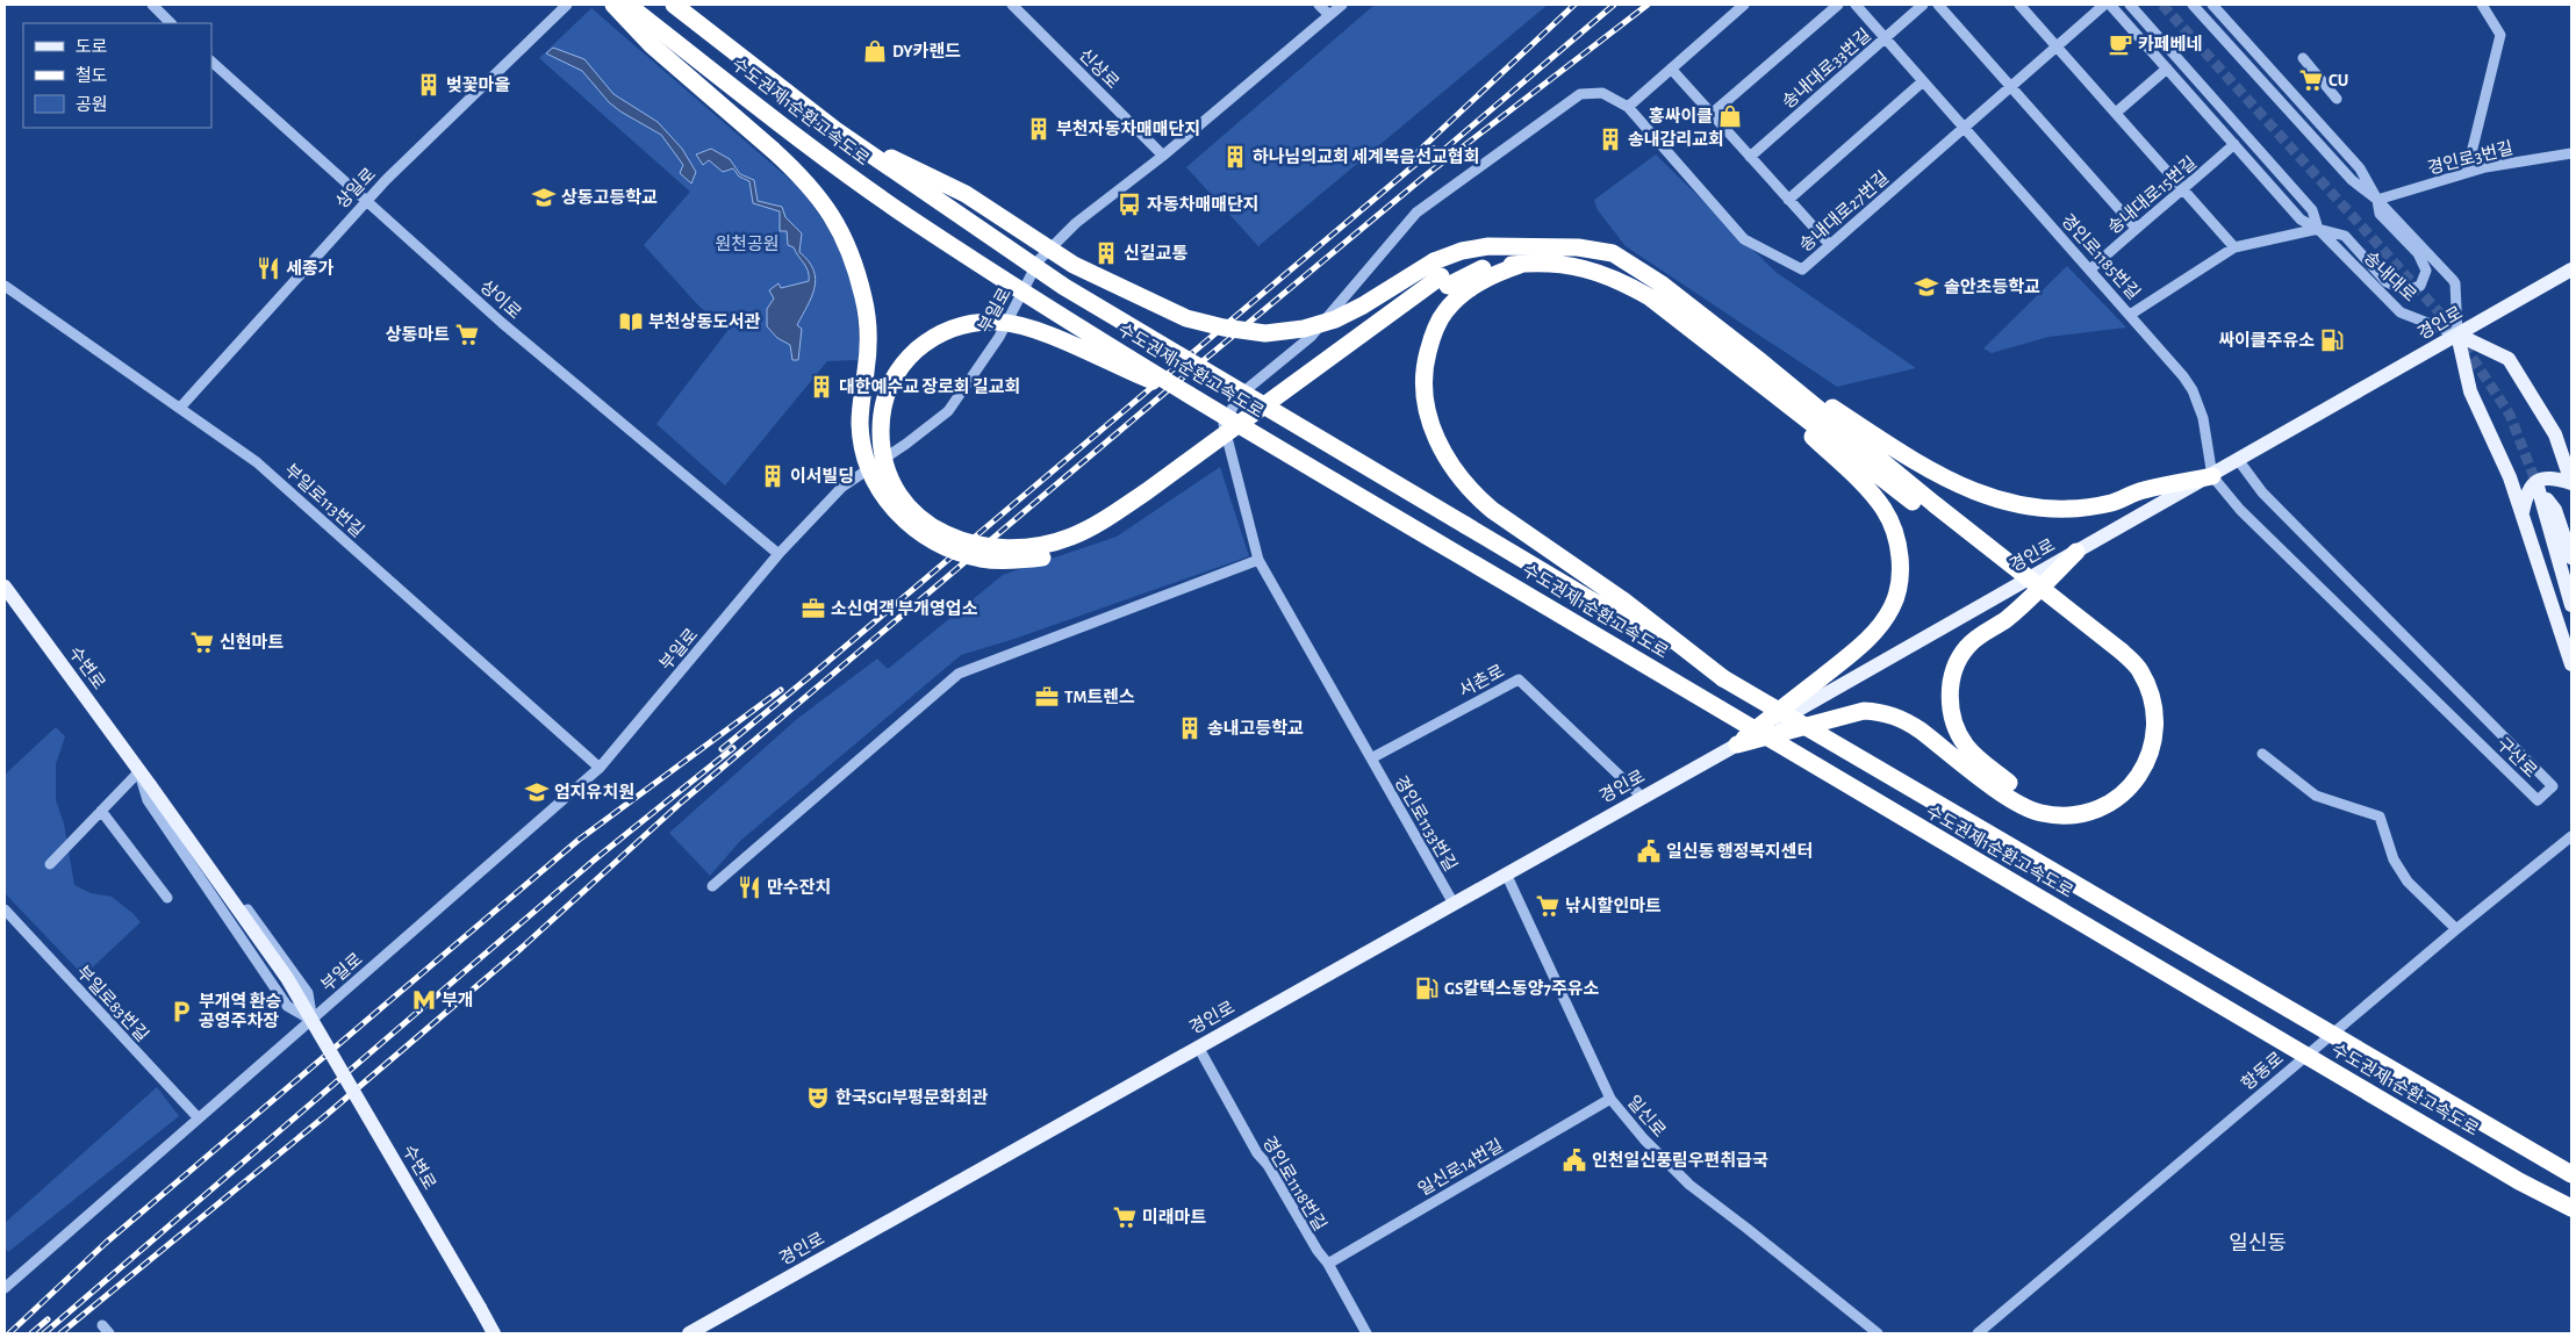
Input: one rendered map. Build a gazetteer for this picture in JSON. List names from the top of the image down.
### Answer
{
  "streets": {
    "highway": ["수도권제1순환고속도로"],
    "main road": ["경인로", "수변로"],
    "street": [
      "신상로",
      "송내대로33번길",
      "경인로3번길",
      "상일로",
      "송내대로15번길",
      "송내대로27번길",
      "경인로1185번길",
      "송내대로",
      "상이로",
      "부일로",
      "부일로113번길",
      "서촌로",
      "구산로",
      "경인로1133번길",
      "부일로83번길",
      "항동로",
      "일신로",
      "일신로14번길",
      "경인로1118번길"
    ]
  },
  "crossings": [
    ["신상로", "부일로"],
    ["송내대로33번길", "경인로1185번길"],
    ["상일로", "상이로"],
    ["상일로", "부일로113번길"],
    ["송내대로15번길", "경인로1185번길"],
    ["송내대로15번길", "송내대로"],
    ["송내대로27번길", "경인로1185번길"],
    ["송내대로27번길", "경인로1133번길"],
    ["경인로1185번길", "경인로"],
    ["경인로1185번길", "구산로"],
    ["송내대로", "경인로"],
    ["상이로", "부일로"],
    ["부일로", "부일로113번길"],
    ["부일로", "수변로"],
    ["부일로", "부일로83번길"],
    ["경인로", "서촌로"],
    ["경인로", "구산로"],
    ["경인로", "경인로1133번길"],
    ["경인로", "일신로"],
    ["경인로", "경인로1118번길"],
    ["서촌로", "경인로1133번길"],
    ["일신로", "일신로14번길"],
    ["일신로14번길", "경인로1118번길"]
  ],
  "districts": ["일신동"],
  "parks": ["원천공원"],
  "places": {
    "cafe": ["카페베네"],
    "shop": ["DY카랜드", "홍싸이클"],
    "supermarket": [
      "CU",
      "상동마트",
      "신현마트",
      "낚시할인마트",
      "미래마트"
    ],
    "building": [
      "벚꽃마을",
      "부천자동차매매단지",
      "송내감리교회",
      "하나님의교회 세계복음선교협회",
      "신길교통",
      "대한예수교 장로회 길교회",
      "이서빌딩",
      "송내고등학교"
    ],
    "school or university": ["상동고등학교", "솔안초등학교", "엄지유치원"],
    "bus stop": ["자동차매매단지"],
    "restaurant": ["세종가", "만수잔치"],
    "library": ["부천상동도서관"],
    "fuel station": ["싸이클주유소", "GS칼텍스동양7주유소"],
    "office": ["소신여객 부개영업소", "TM트렌스"],
    "public building": ["일신동 행정복지센터", "인천일신풍림우편취급국"],
    "metro station": ["부개"],
    "parking": ["부개역 환승 공영주차장"],
    "theatre": ["한국SGI부평문화회관"]
  },
  "legend": ["도로", "철도", "공원"]
}
